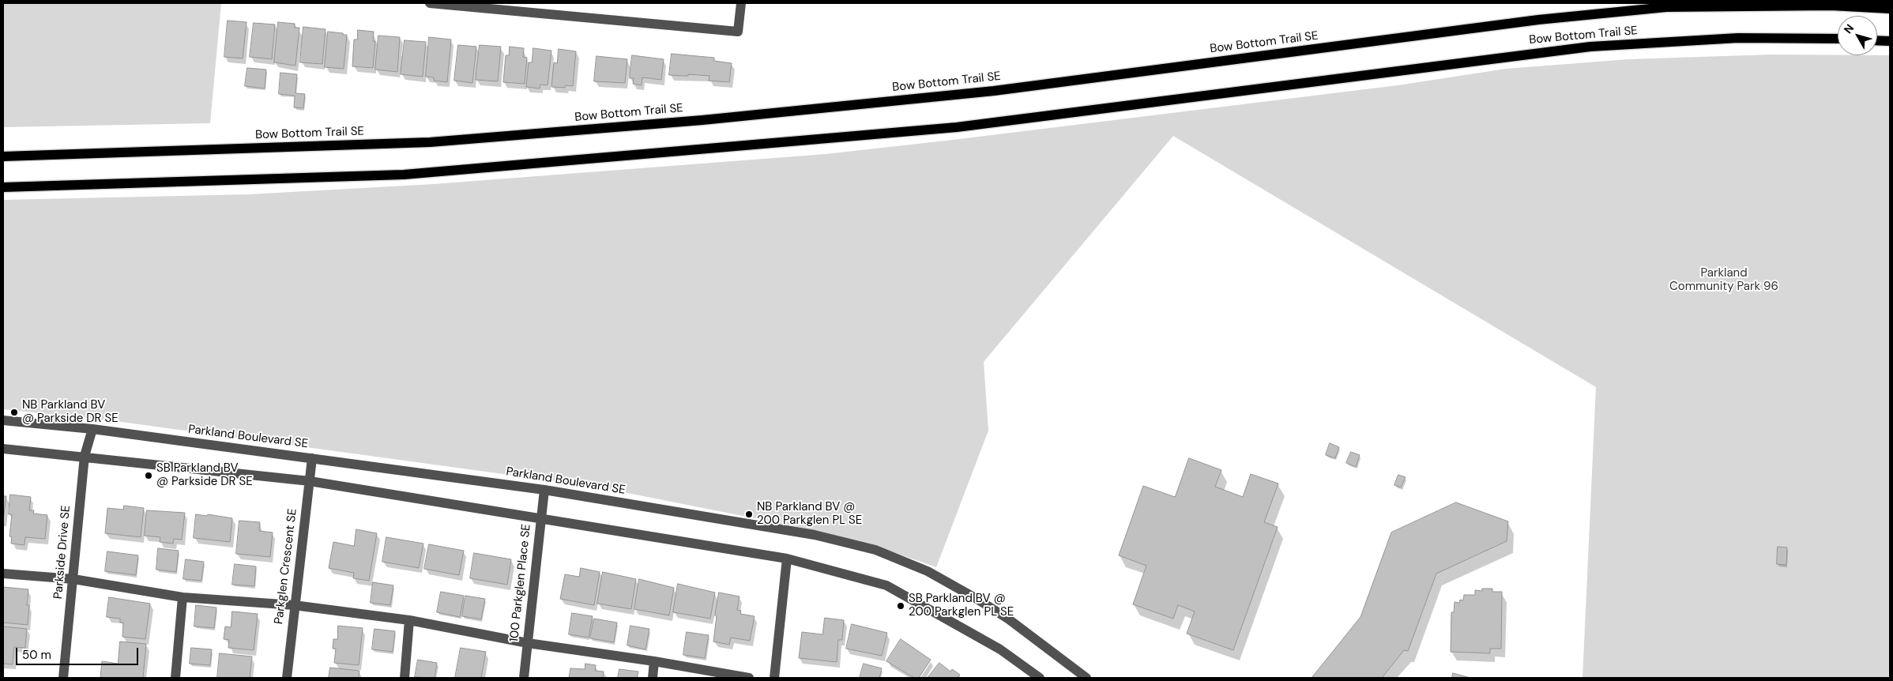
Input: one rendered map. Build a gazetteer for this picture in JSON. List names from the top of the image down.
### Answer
{
  "streets": {
    "main road": ["Bow Bottom Trail SE"],
    "street": [
      "Parkland Boulevard SE",
      "Parkside Drive SE",
      "Parkglen Crescent SE",
      "100 Parkglen Place SE"
    ]
  },
  "crossings": [
    ["Parkland Boulevard SE", "Parkside Drive SE"],
    ["Parkland Boulevard SE", "Parkglen Crescent SE"],
    ["Parkland Boulevard SE", "100 Parkglen Place SE"]
  ],
  "parks": ["Parkland Community Park 96"],
  "places": [
    "NB Parkland BV @ Parkside DR SE",
    "SB Parkland BV @ Parkside DR SE",
    "NB Parkland BV @ 200 Parkglen PL SE",
    "SB Parkland BV @ 200 Parkglen PL SE"
  ],
  "scale_bar": "50 m",
  "north": "top left"
}
